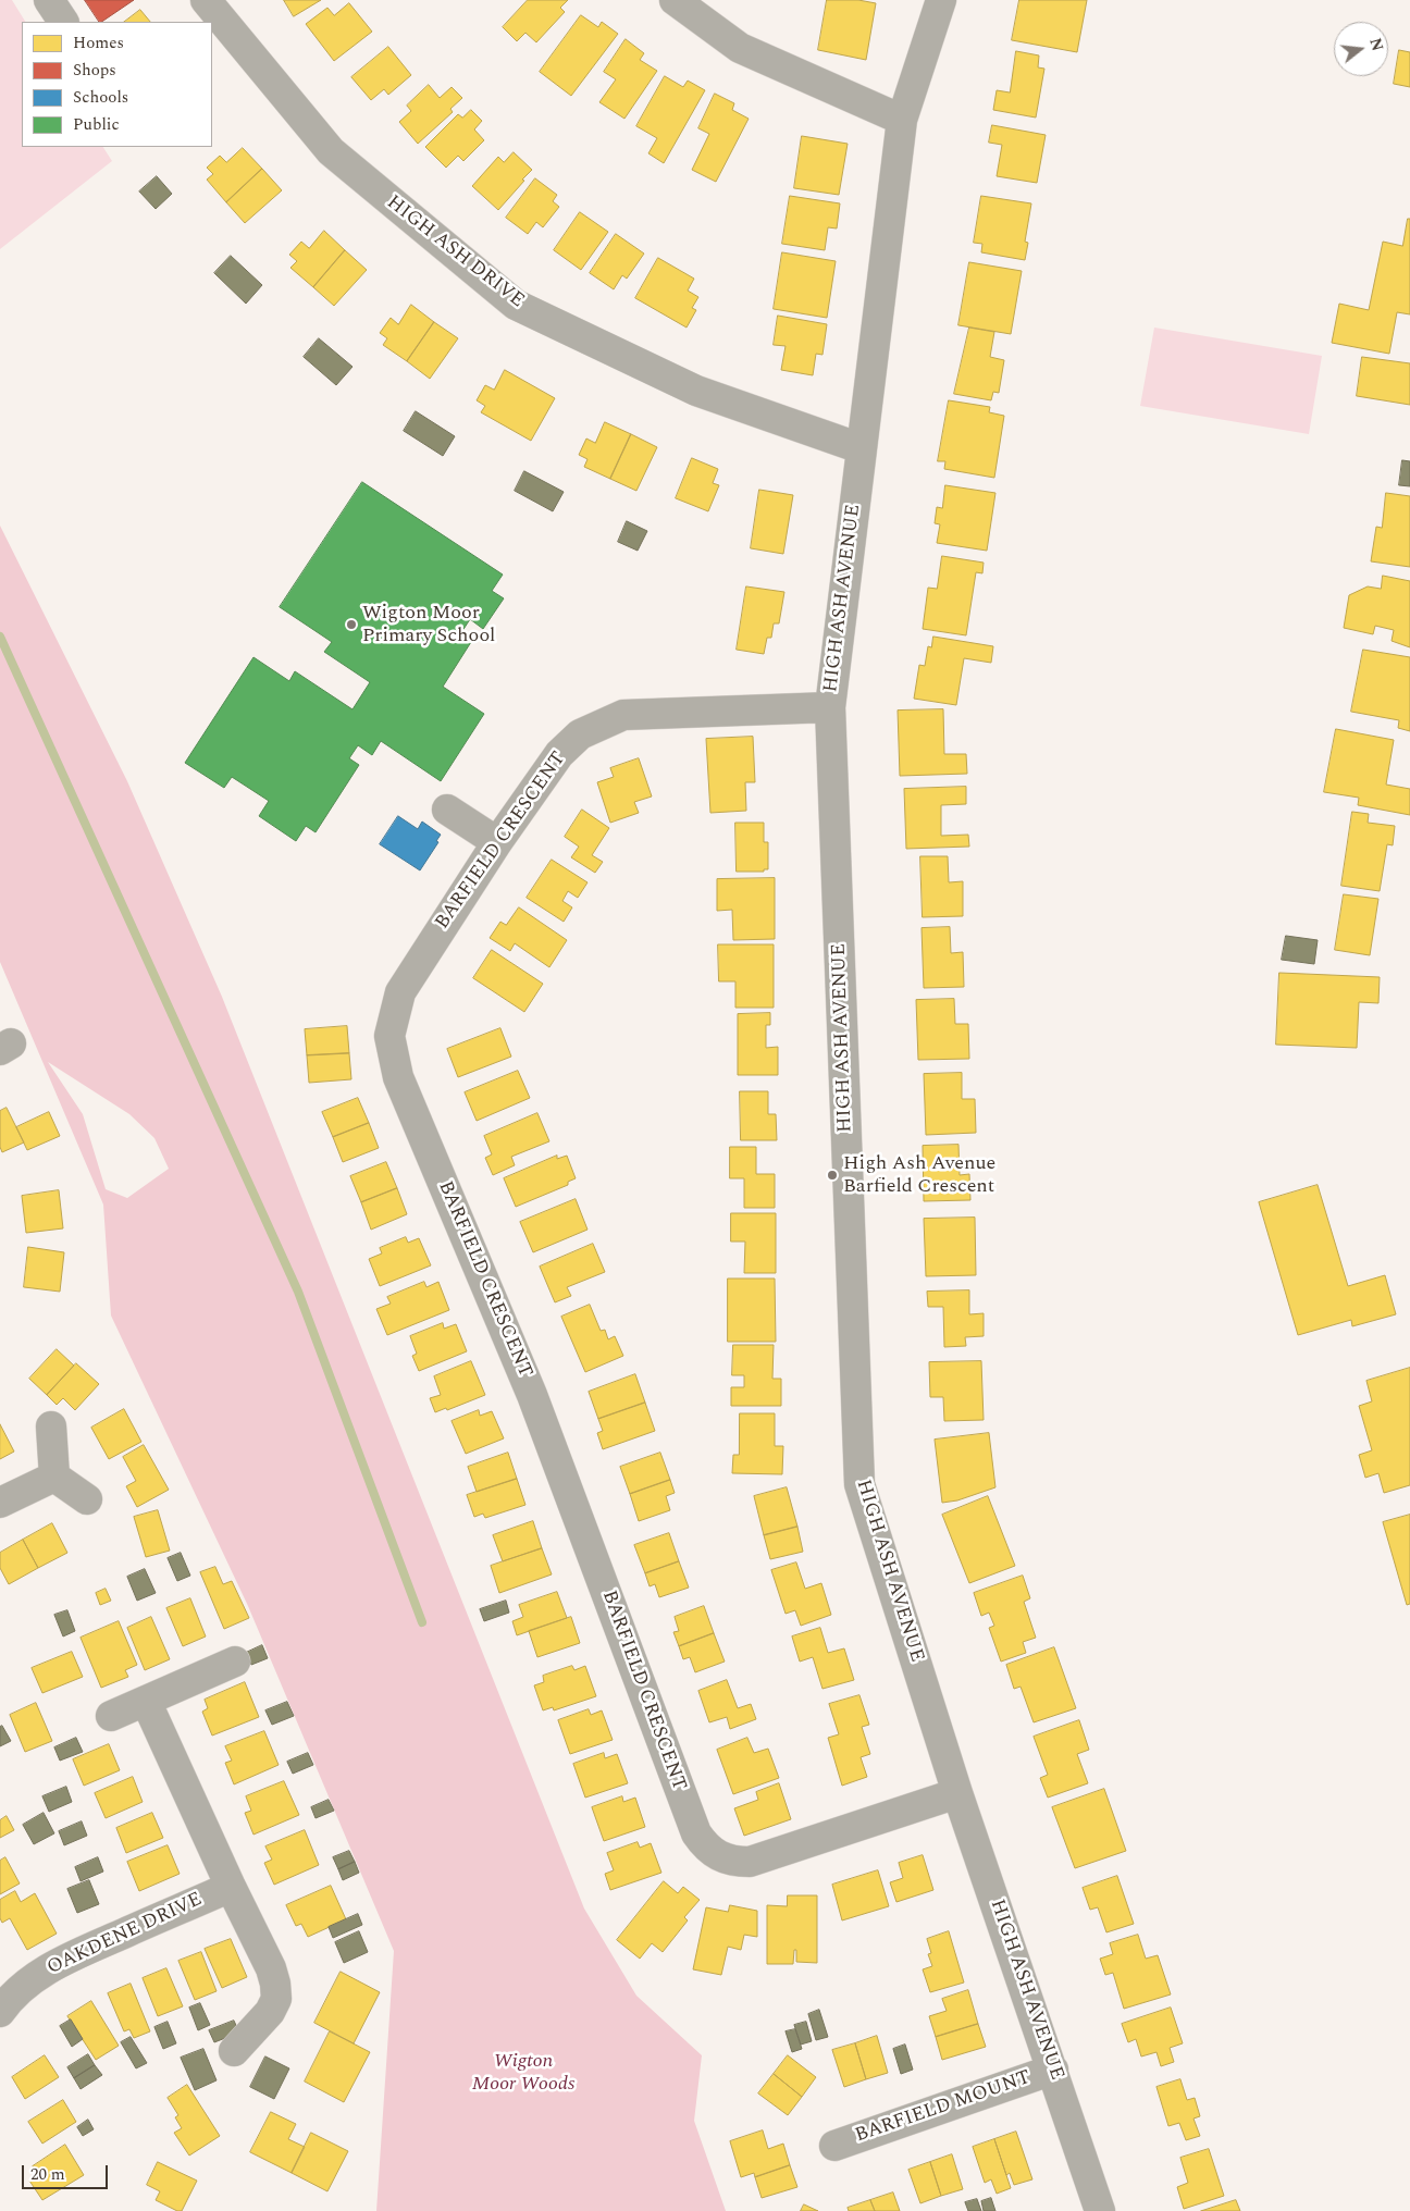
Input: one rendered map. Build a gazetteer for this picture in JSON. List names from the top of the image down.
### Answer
{
  "streets": {
    "street": [
      "HIGH ASH DRIVE",
      "HIGH ASH AVENUE",
      "BARFIELD CRESCENT",
      "OAKDENE DRIVE",
      "BARFIELD MOUNT"
    ]
  },
  "crossings": [
    ["HIGH ASH DRIVE", "HIGH ASH AVENUE"],
    ["HIGH ASH AVENUE", "BARFIELD CRESCENT"],
    ["HIGH ASH AVENUE", "BARFIELD MOUNT"]
  ],
  "parks": ["Wigton Moor Woods"],
  "places": ["Wigton Moor Primary School", "High Ash Avenue Barfield Crescent"],
  "legend": [
    "Homes",
    "Shops",
    "Schools",
    "Public"
  ],
  "scale_bar": "20 m",
  "north": "right"
}
